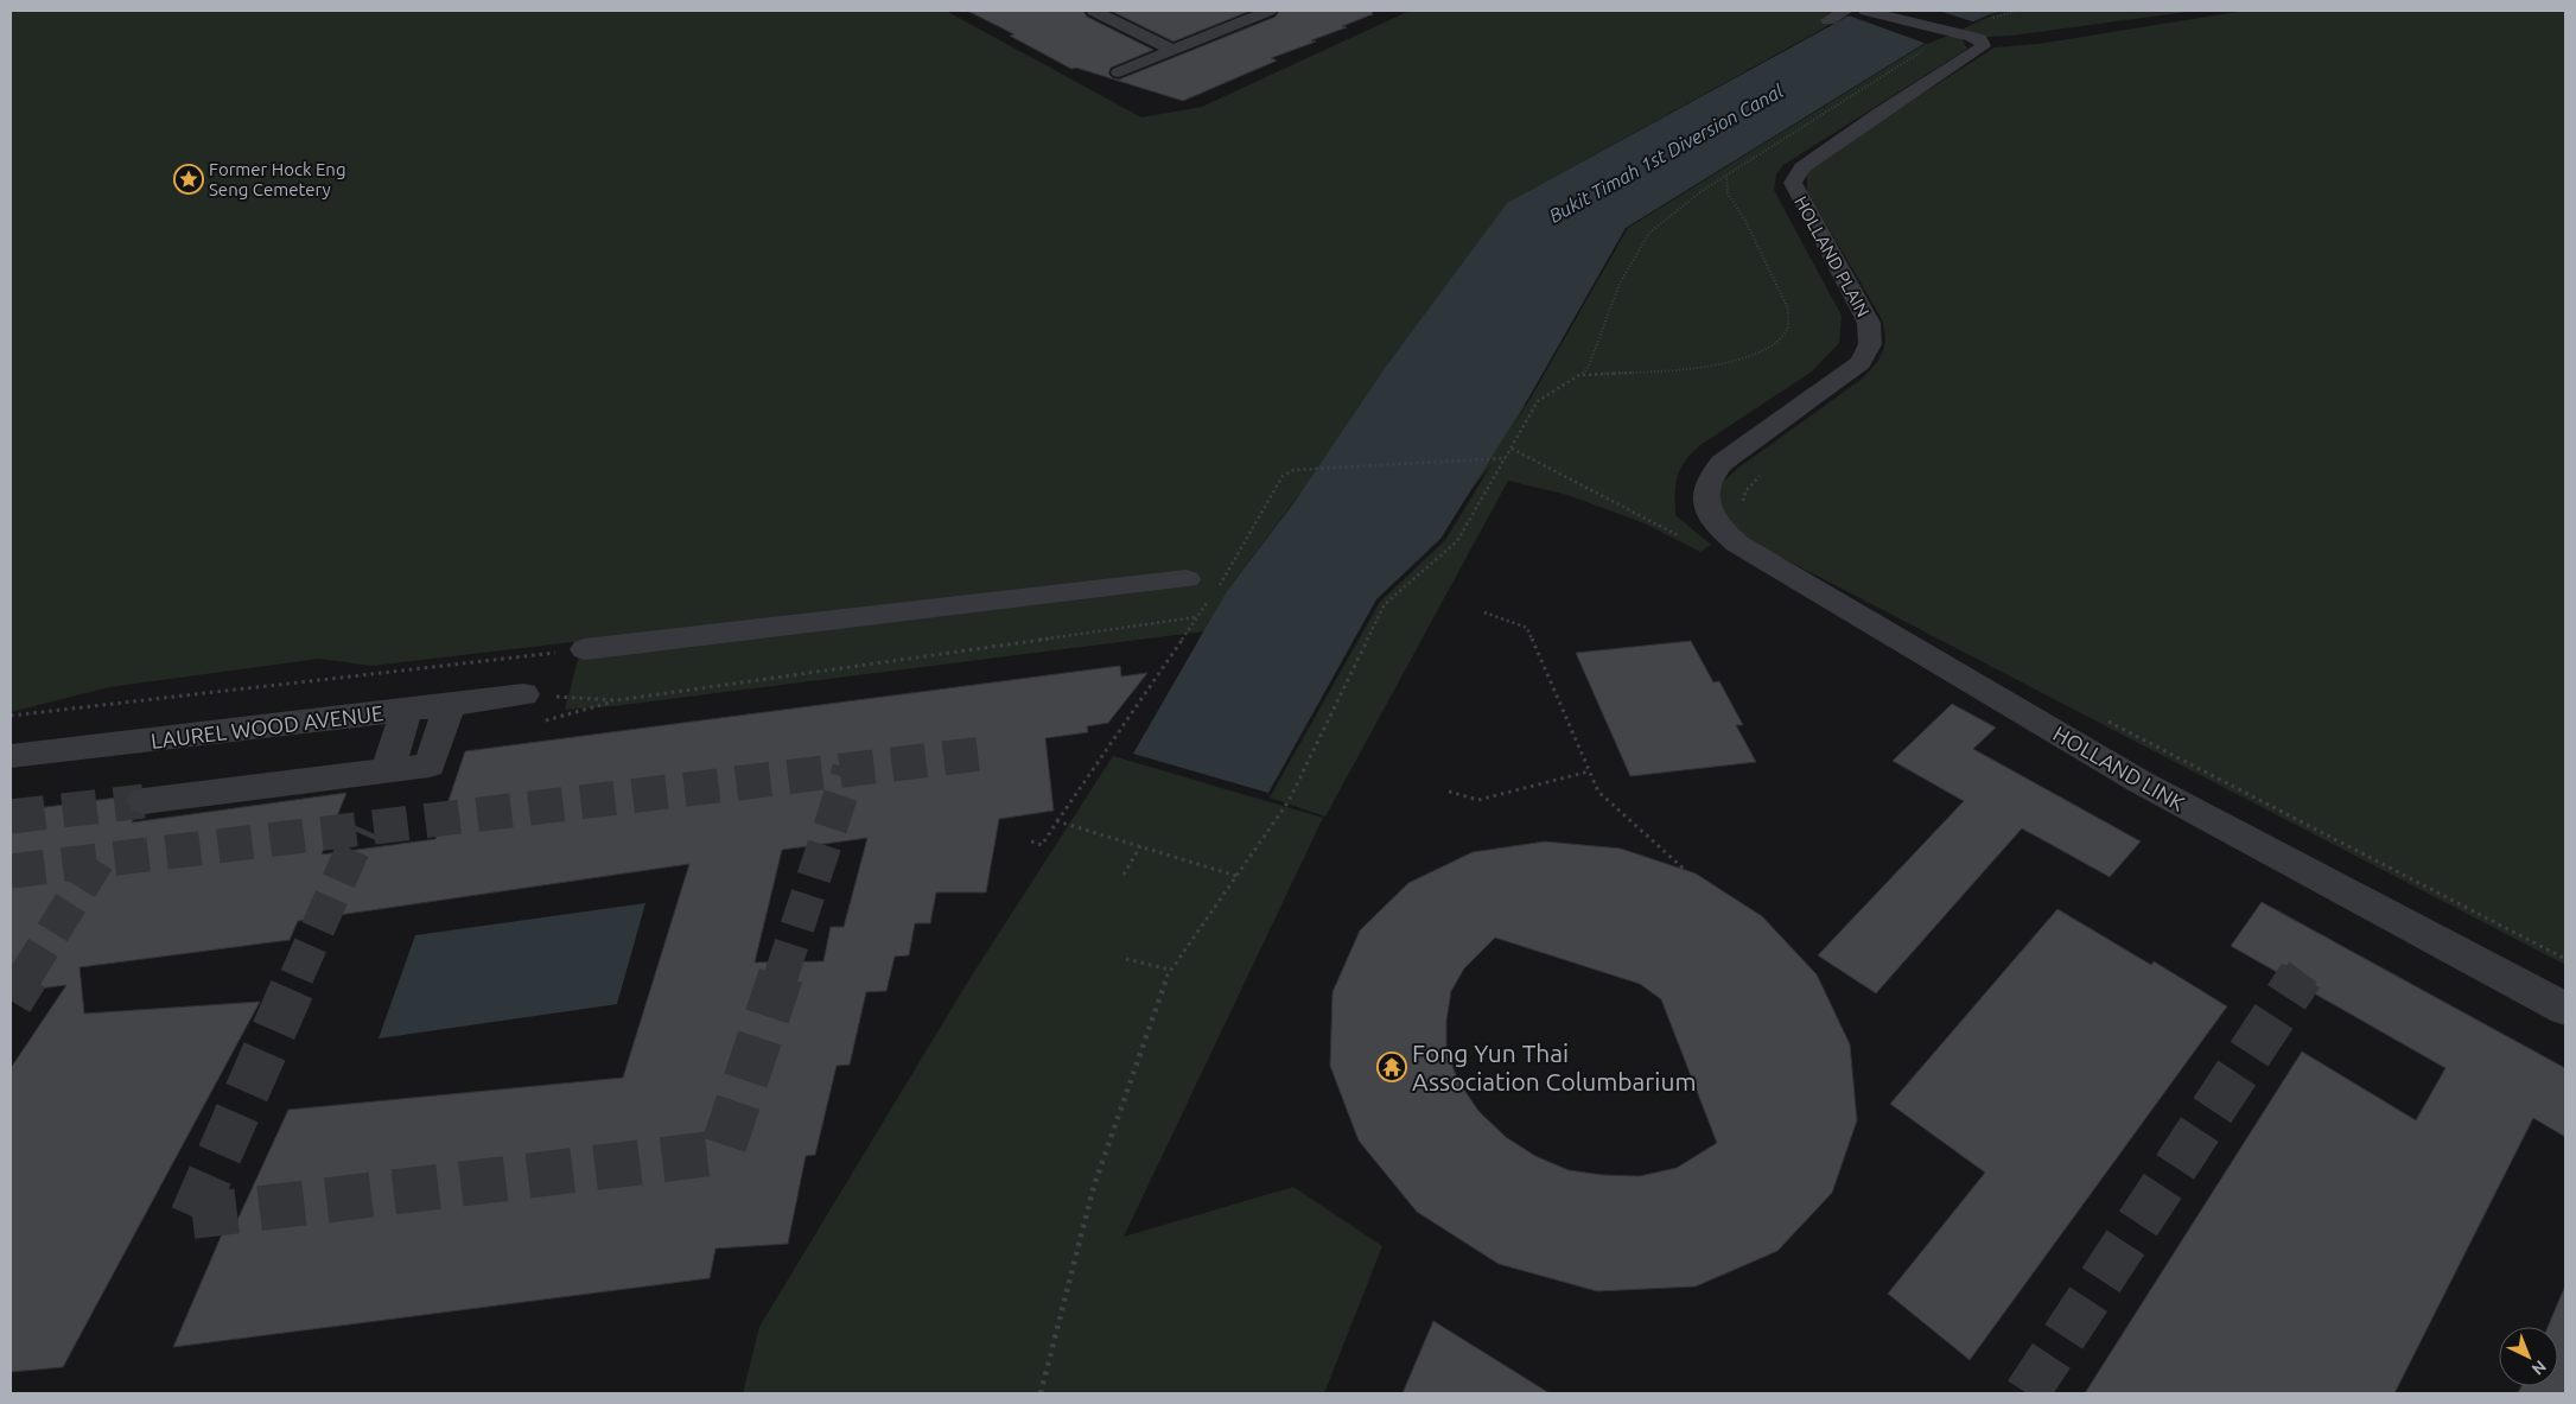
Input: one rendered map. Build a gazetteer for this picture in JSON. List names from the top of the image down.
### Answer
{
  "streets": {
    "street": ["HOLLAND PLAIN", "LAUREL WOOD AVENUE", "HOLLAND LINK"]
  },
  "crossings": [
    ["HOLLAND PLAIN", "HOLLAND LINK"]
  ],
  "water": ["Bukit Timah 1st Diversion Canal"],
  "places": {
    "place": ["Former Hock Eng Seng Cemetery"],
    "temple": ["Fong Yun Thai Association Columbarium"]
  },
  "north": "bottom right"
}
